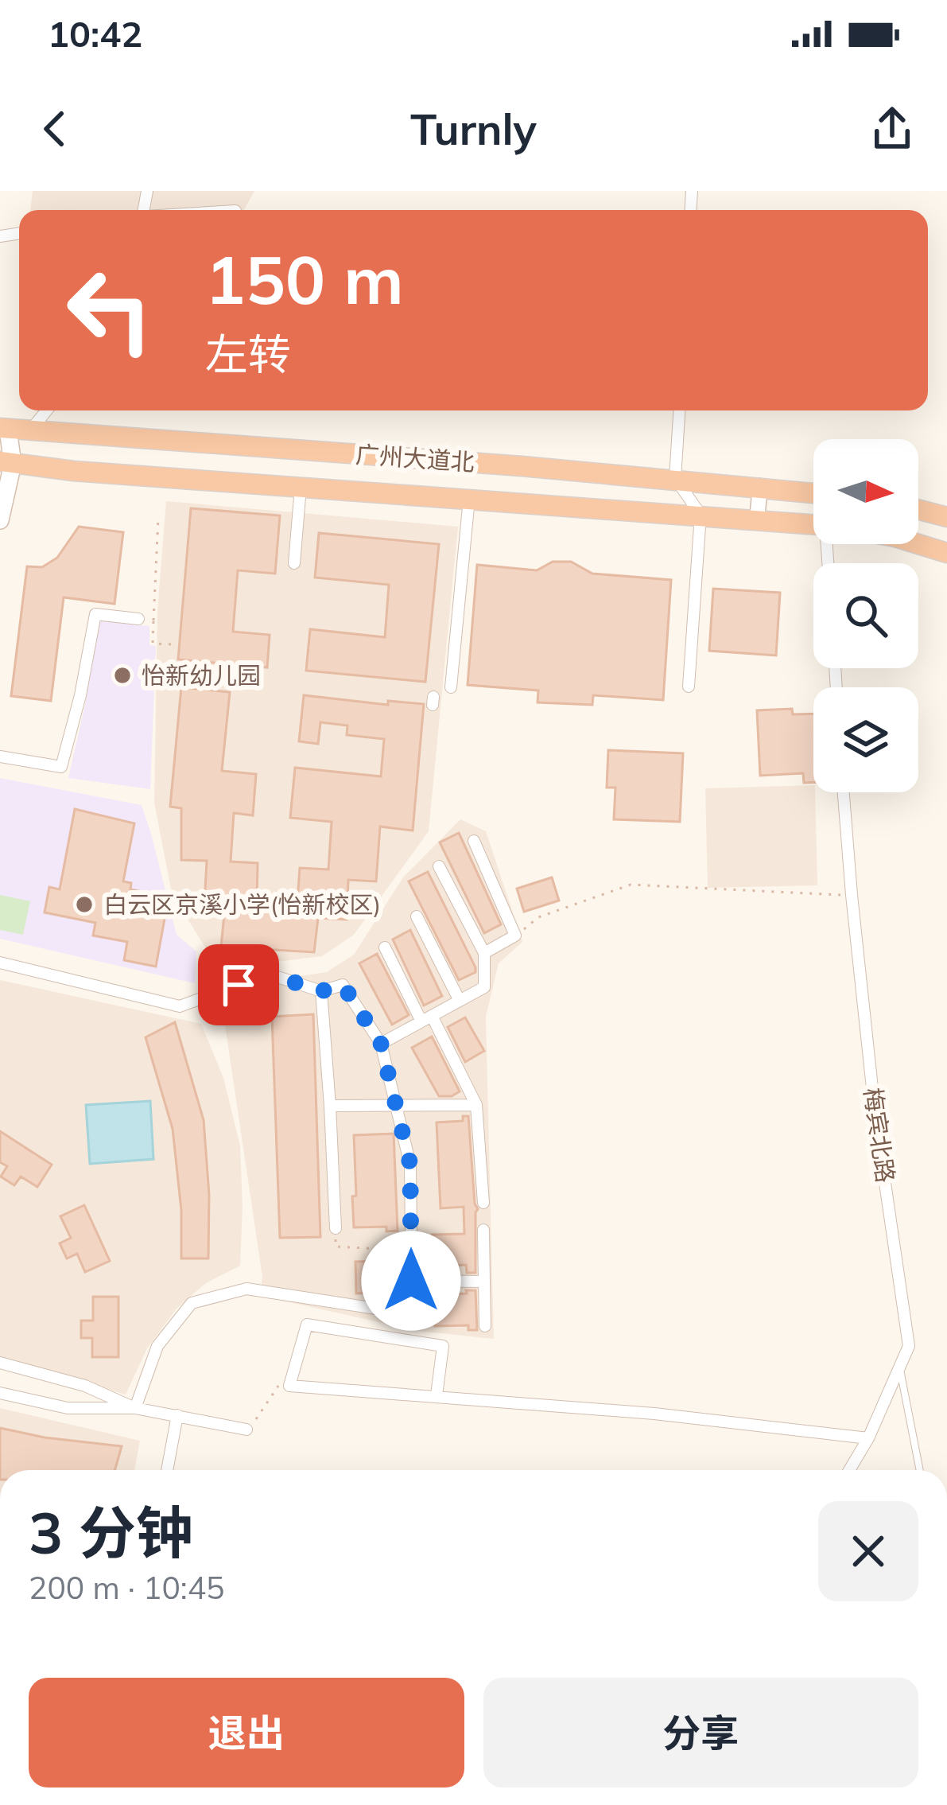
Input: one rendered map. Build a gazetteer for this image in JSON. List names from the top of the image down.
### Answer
{
  "streets": {
    "highway": ["广州大道北"],
    "street": ["梅宾北路"]
  },
  "places": ["怡新幼儿园", "白云区京溪小学(怡新校区)"],
  "north": "right",
  "page": {
    "status": "10:42",
    "header": "Turnly",
    "turn": ["150 m", "左转"],
    "heading": ["3 分钟", "200 m · 10:45"],
    "buttons": ["退出", "分享"]
  }
}
